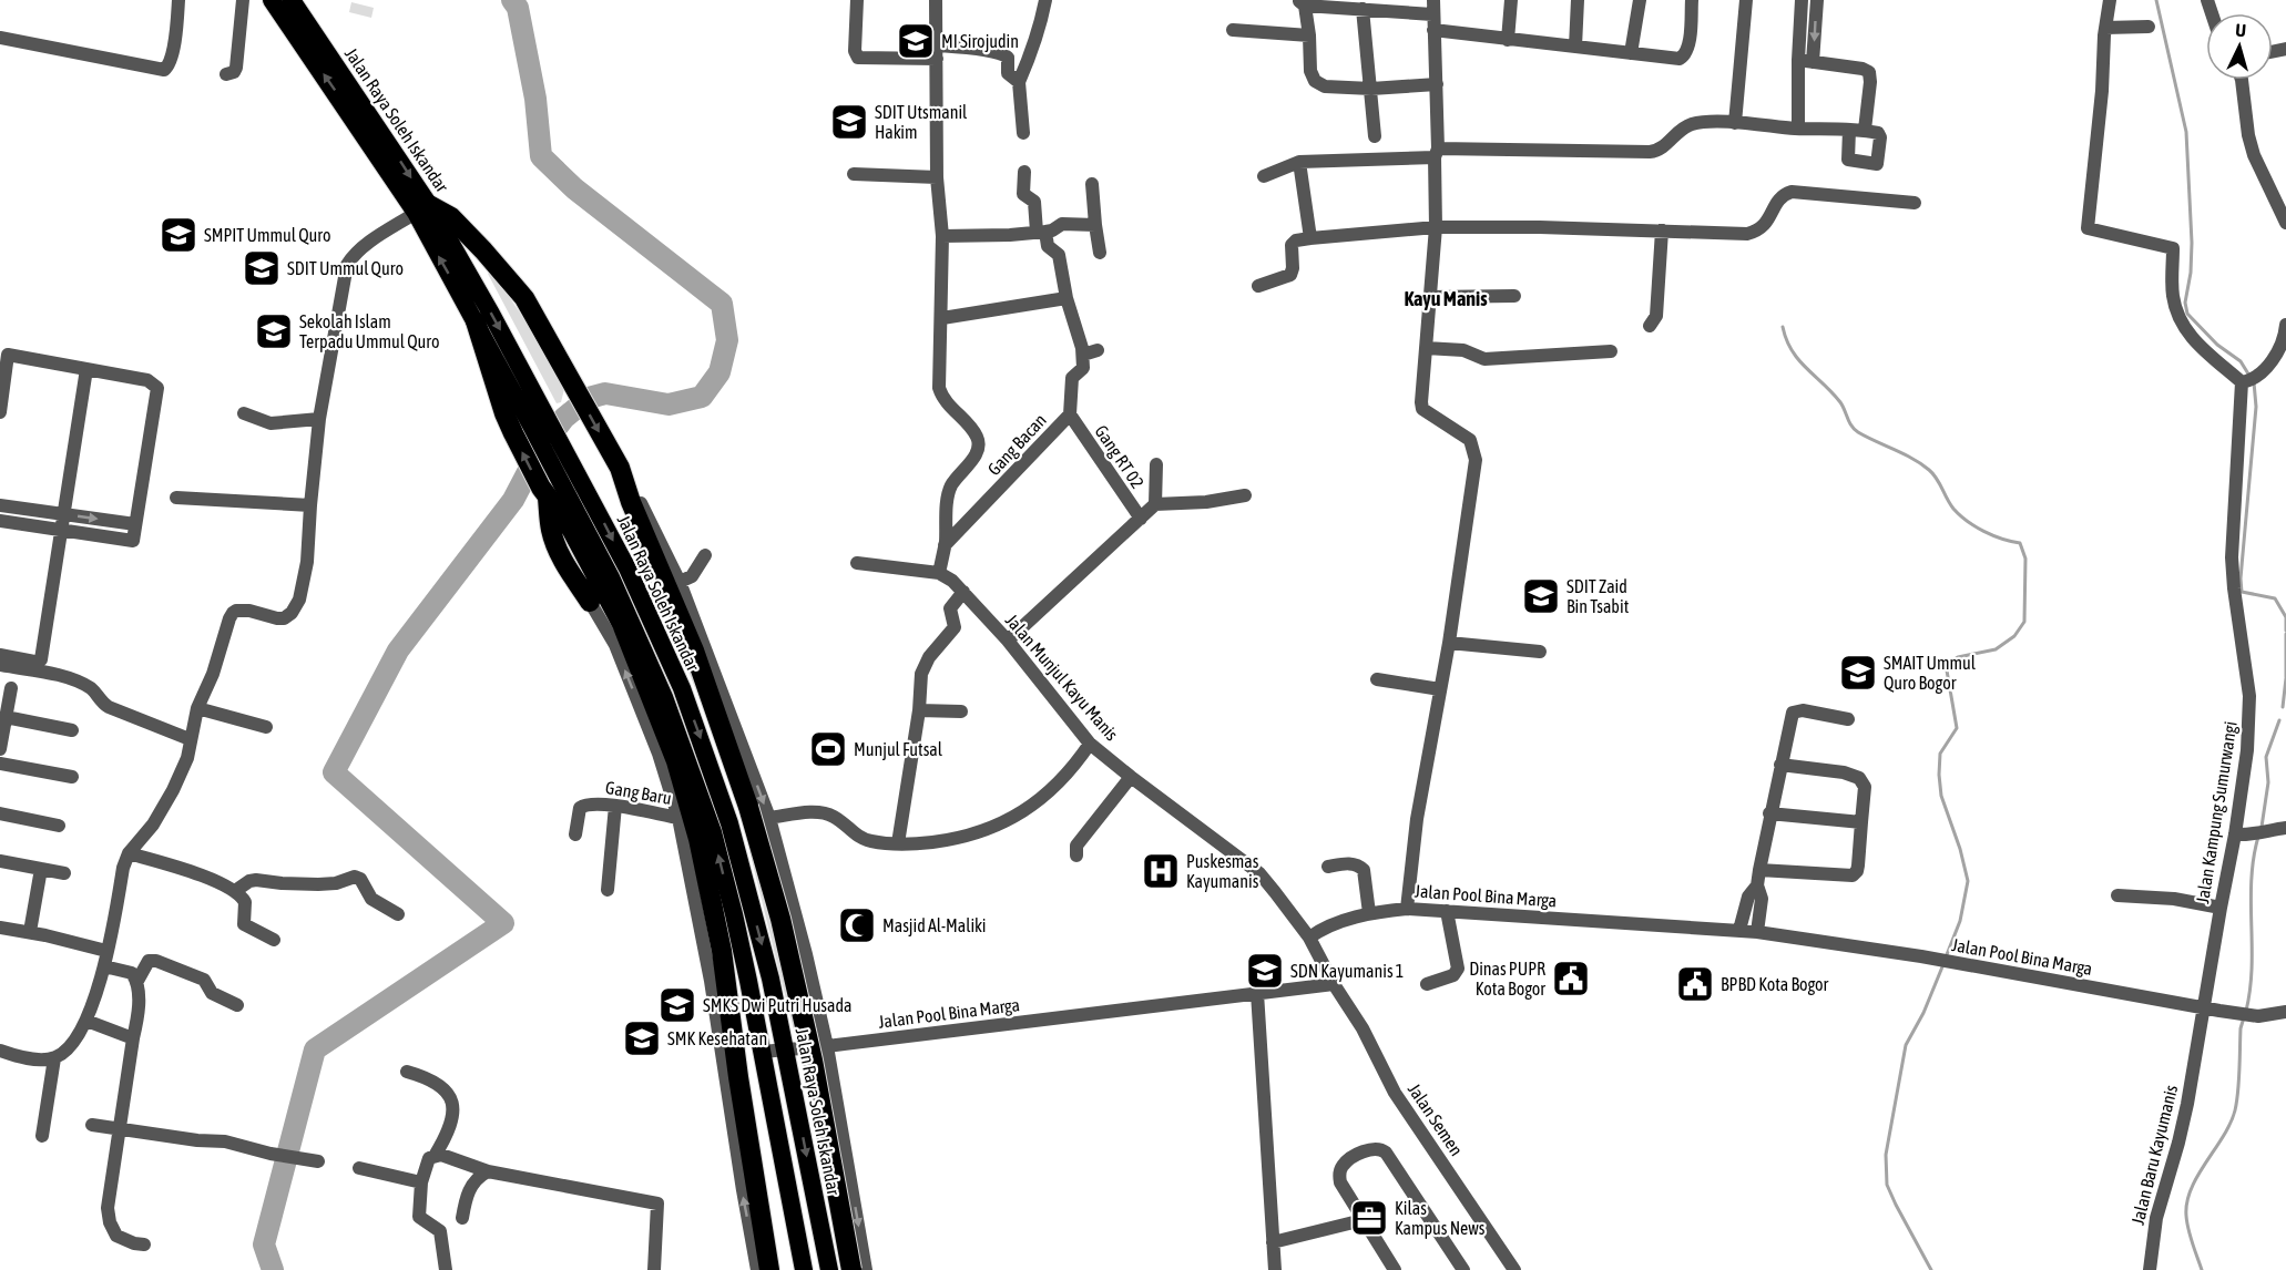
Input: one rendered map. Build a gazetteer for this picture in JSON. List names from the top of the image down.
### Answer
{
  "streets": {
    "highway": ["Jalan Raya Soleh Iskandar"],
    "street": [
      "Gang Bacan",
      "Gang RT 02",
      "Jalan Munjul Kayu Manis",
      "Gang Baru",
      "Jalan Kampung Sumurwangi",
      "Jalan Pool Bina Marga",
      "Jalan Semen",
      "Jalan Baru Kayumanis"
    ]
  },
  "crossings": [
    ["Jalan Raya Soleh Iskandar", "Jalan Pool Bina Marga"],
    ["Gang Bacan", "Gang RT 02"],
    ["Jalan Munjul Kayu Manis", "Jalan Pool Bina Marga"],
    ["Jalan Kampung Sumurwangi", "Jalan Pool Bina Marga"],
    ["Jalan Kampung Sumurwangi", "Jalan Baru Kayumanis"],
    ["Jalan Pool Bina Marga", "Jalan Semen"],
    ["Jalan Pool Bina Marga", "Jalan Baru Kayumanis"]
  ],
  "districts": ["Kayu Manis"],
  "places": {
    "school or university": [
      "MI Sirojudin",
      "SDIT Utsmanil Hakim",
      "SMPIT Ummul Quro",
      "SDIT Ummul Quro",
      "Sekolah Islam Terpadu Ummul Quro",
      "SDIT Zaid Bin Tsabit",
      "SMAIT Ummul Quro Bogor",
      "SDN Kayumanis 1",
      "SMKS Dwi Putri Husada",
      "SMK Kesehatan"
    ],
    "sports": ["Munjul Futsal"],
    "hospital": ["Puskesmas Kayumanis"],
    "mosque": ["Masjid Al-Maliki"],
    "public building": ["Dinas PUPR Kota Bogor", "BPBD Kota Bogor"],
    "office": ["Kilas Kampus News"]
  },
  "north": "top"
}
